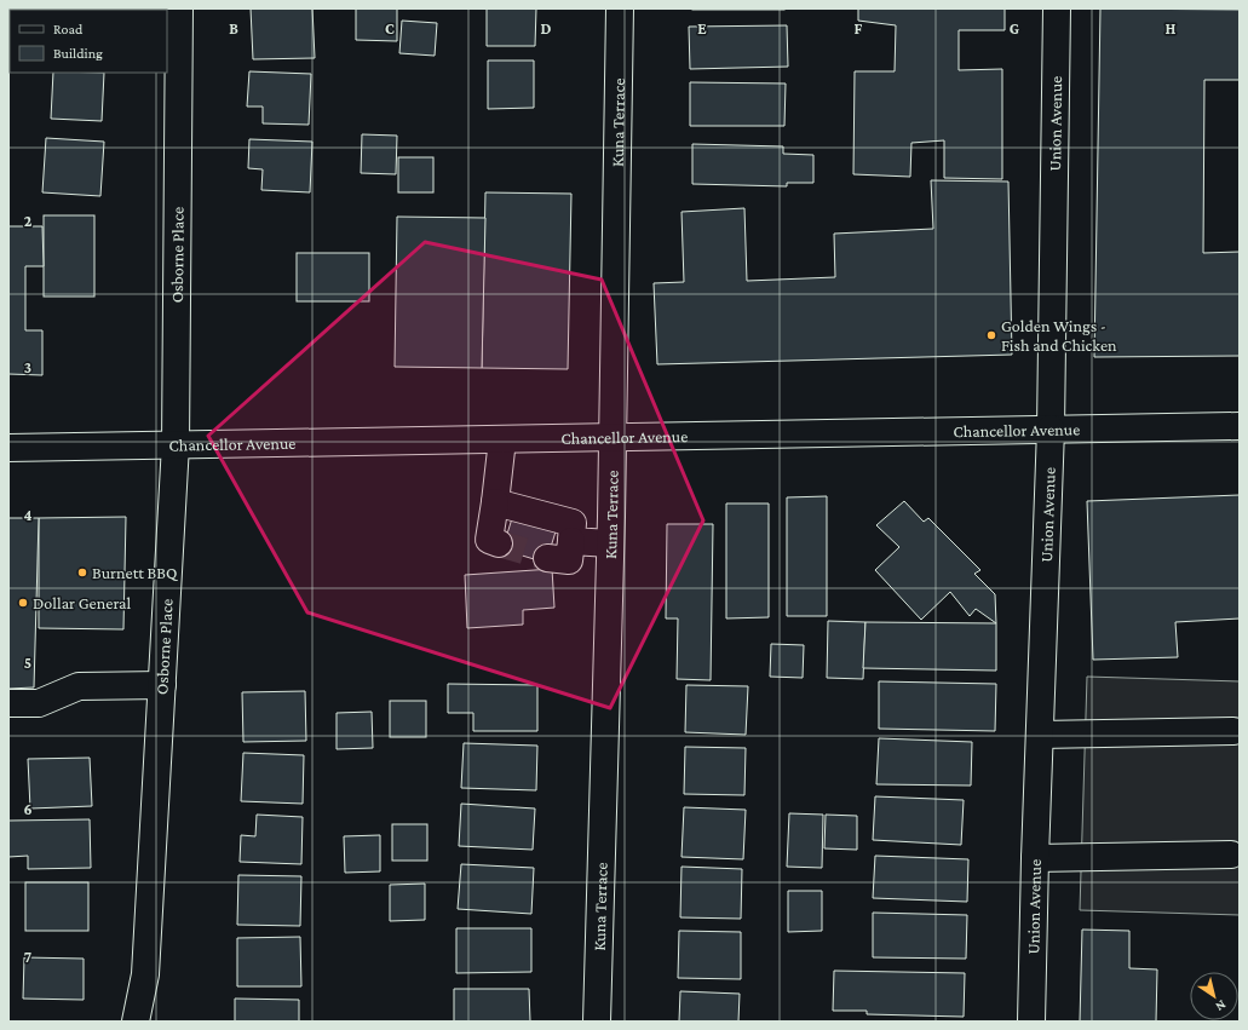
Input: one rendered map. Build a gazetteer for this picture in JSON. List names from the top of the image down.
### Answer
{
  "streets": {
    "street": [
      "Kuna Terrace",
      "Union Avenue",
      "Osborne Place",
      "Chancellor Avenue"
    ]
  },
  "crossings": [
    ["Kuna Terrace", "Chancellor Avenue"],
    ["Union Avenue", "Chancellor Avenue"],
    ["Osborne Place", "Chancellor Avenue"]
  ],
  "places": ["Golden Wings - Fish and Chicken", "Burnett BBQ", "Dollar General"],
  "legend": ["Road", "Building"],
  "north": "bottom right",
  "grid": {
    "columns": [
      "B",
      "C",
      "D",
      "E",
      "F",
      "G",
      "H"
    ],
    "rows": [
      "2",
      "3",
      "4",
      "5",
      "6",
      "7"
    ]
  }
}
